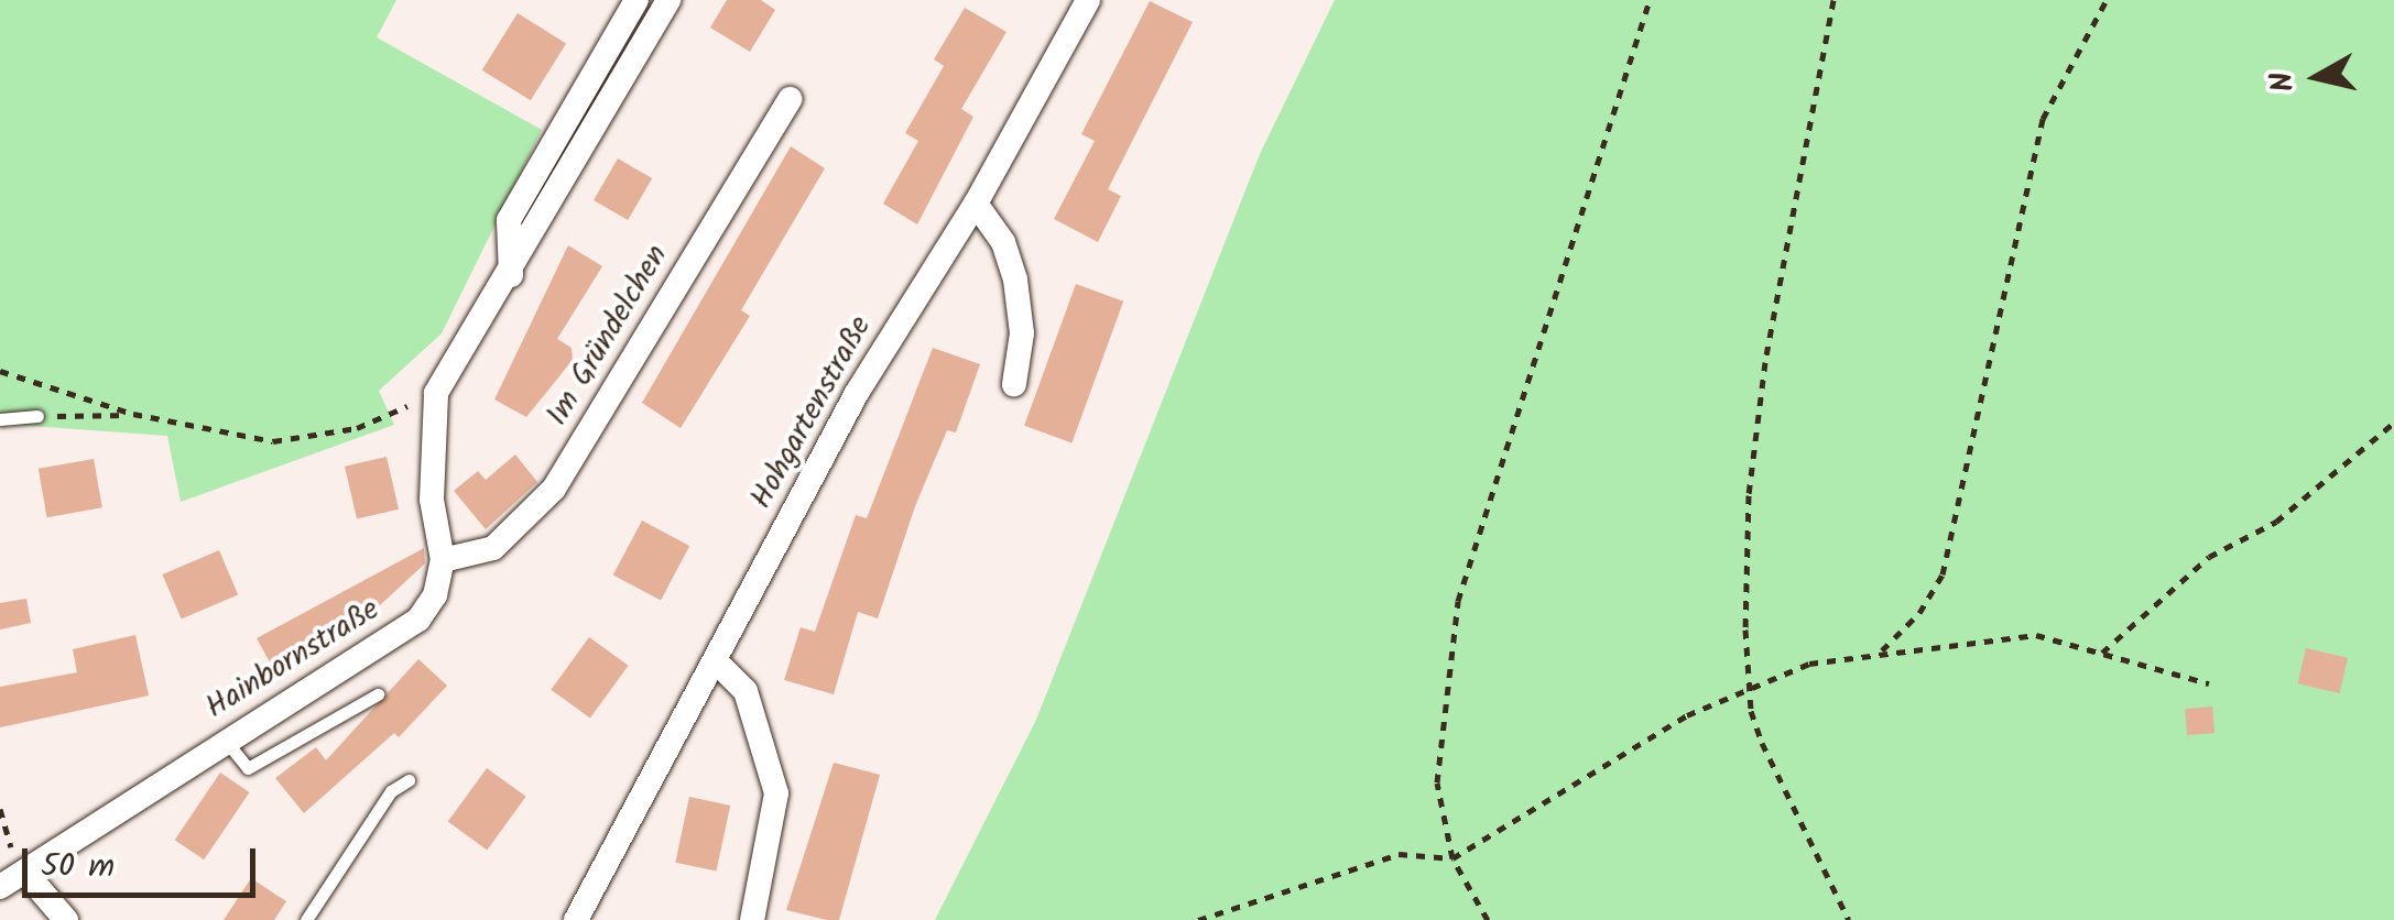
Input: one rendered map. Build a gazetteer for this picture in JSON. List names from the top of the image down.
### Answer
{
  "streets": {
    "street": ["Im Gründelchen", "Hohgartenstraße", "Hainbornstraße"]
  },
  "crossings": [
    ["Im Gründelchen", "Hainbornstraße"]
  ],
  "scale_bar": "50 m",
  "north": "left"
}
